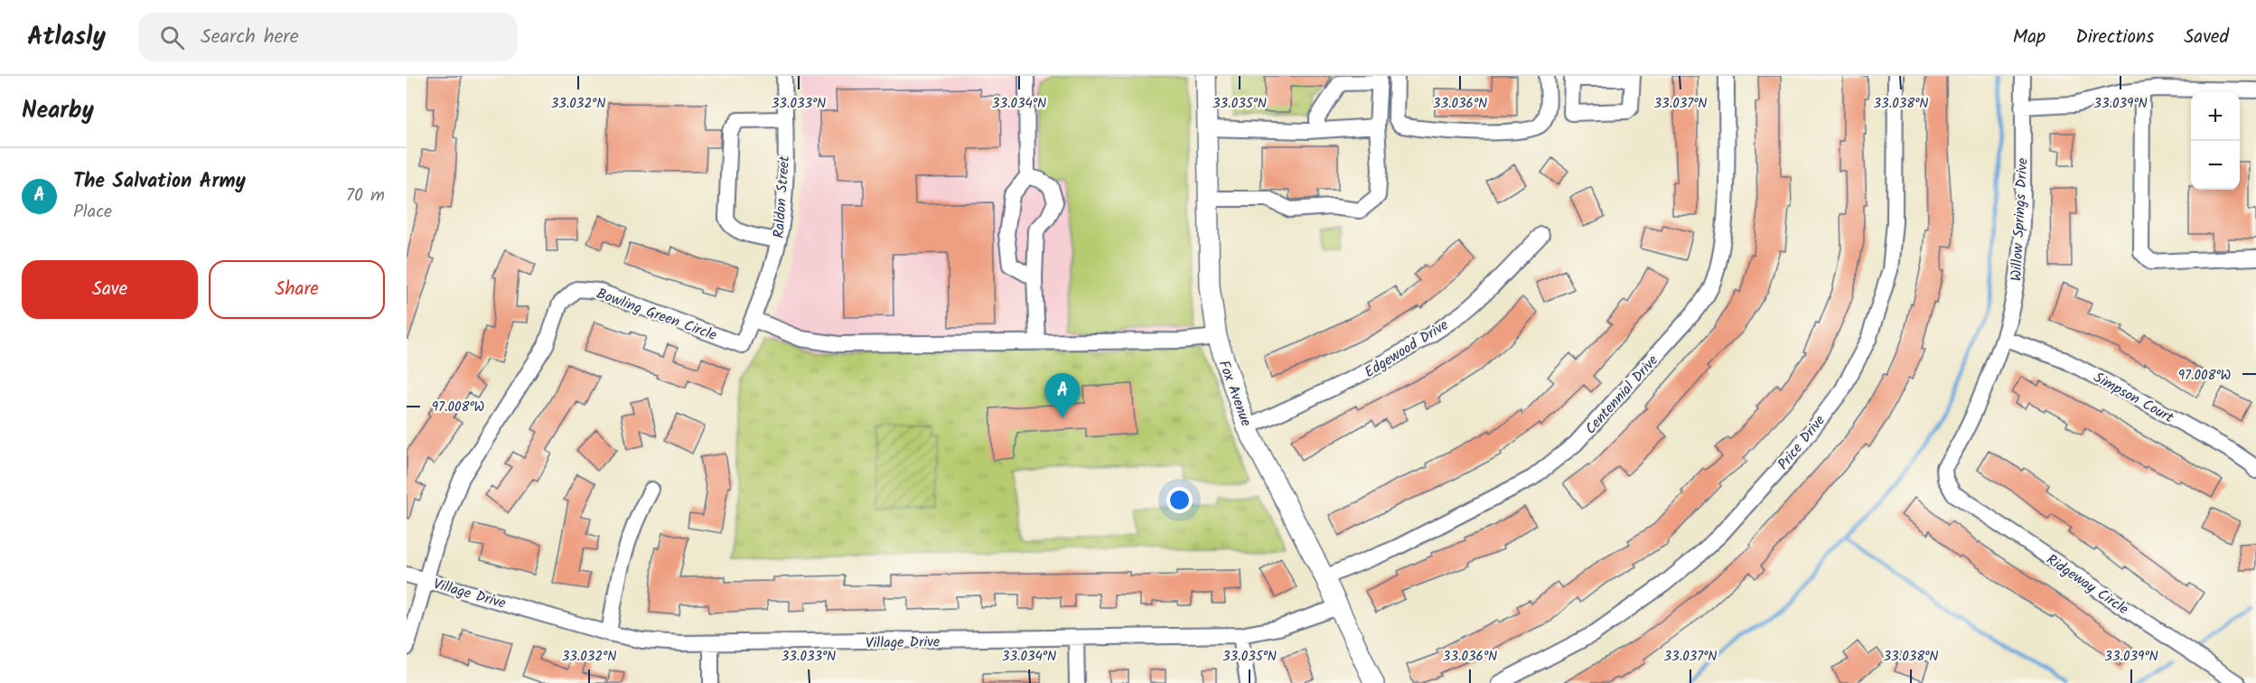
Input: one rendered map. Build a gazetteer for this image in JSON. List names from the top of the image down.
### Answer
{
  "streets": {
    "main road": ["Fox Avenue"],
    "street": [
      "Raldon Street",
      "Willow Springs Drive",
      "Bowling Green Circle",
      "Edgewood Drive",
      "Centennial Drive",
      "Simpson Court",
      "Price Drive",
      "Ridgeway Circle",
      "Village Drive"
    ]
  },
  "crossings": [
    ["Raldon Street", "Bowling Green Circle"],
    ["Willow Springs Drive", "Simpson Court"],
    ["Willow Springs Drive", "Ridgeway Circle"],
    ["Bowling Green Circle", "Village Drive"],
    ["Edgewood Drive", "Fox Avenue"],
    ["Fox Avenue", "Centennial Drive"],
    ["Fox Avenue", "Village Drive"]
  ],
  "page": {
    "header": "Atlasly",
    "search": "Search here",
    "nav": ["Map", "Directions", "Saved"],
    "heading": "Nearby",
    "map_buttons": ["+", "−"],
    "list": [
      {
        "mark": "A",
        "name": "The Salvation Army",
        "note": "Place",
        "value": "70 m"
      }
    ],
    "buttons": ["Save", "Share"],
    "pins": "A"
  },
  "coordinates": [
    "33.032°N",
    "33.033°N",
    "33.034°N",
    "33.035°N",
    "33.036°N",
    "33.037°N",
    "33.038°N",
    "33.039°N",
    "97.008°W"
  ]
}
